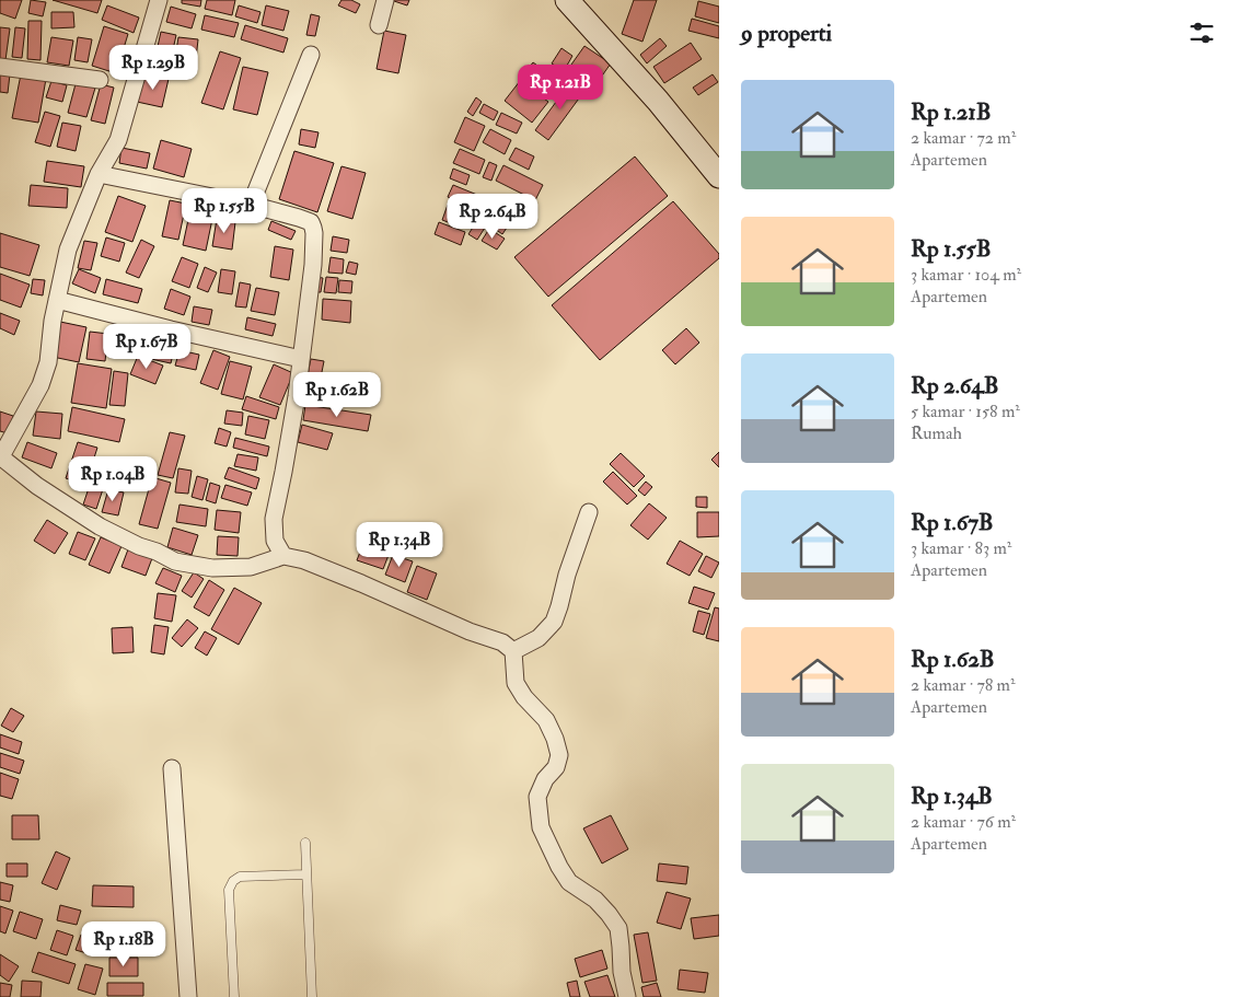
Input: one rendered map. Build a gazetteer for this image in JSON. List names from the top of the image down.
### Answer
{
  "page": {
    "heading": "9 properti",
    "price": [
      "Rp 1.29B",
      "Rp 1.21B",
      "Rp 1.55B",
      "Rp 2.64B",
      "Rp 1.67B",
      "Rp 1.62B",
      "Rp 1.04B",
      "Rp 1.34B",
      "Rp 1.18B"
    ],
    "list": [
      {
        "name": "Rp 1.21B",
        "note": "2 kamar · 72 m² · Apartemen"
      },
      {
        "name": "Rp 1.55B",
        "note": "3 kamar · 104 m² · Apartemen"
      },
      {
        "name": "Rp 2.64B",
        "note": "5 kamar · 158 m² · Rumah"
      },
      {
        "name": "Rp 1.67B",
        "note": "3 kamar · 83 m² · Apartemen"
      },
      {
        "name": "Rp 1.62B",
        "note": "2 kamar · 78 m² · Apartemen"
      },
      {
        "name": "Rp 1.34B",
        "note": "2 kamar · 76 m² · Apartemen"
      }
    ]
  }
}
